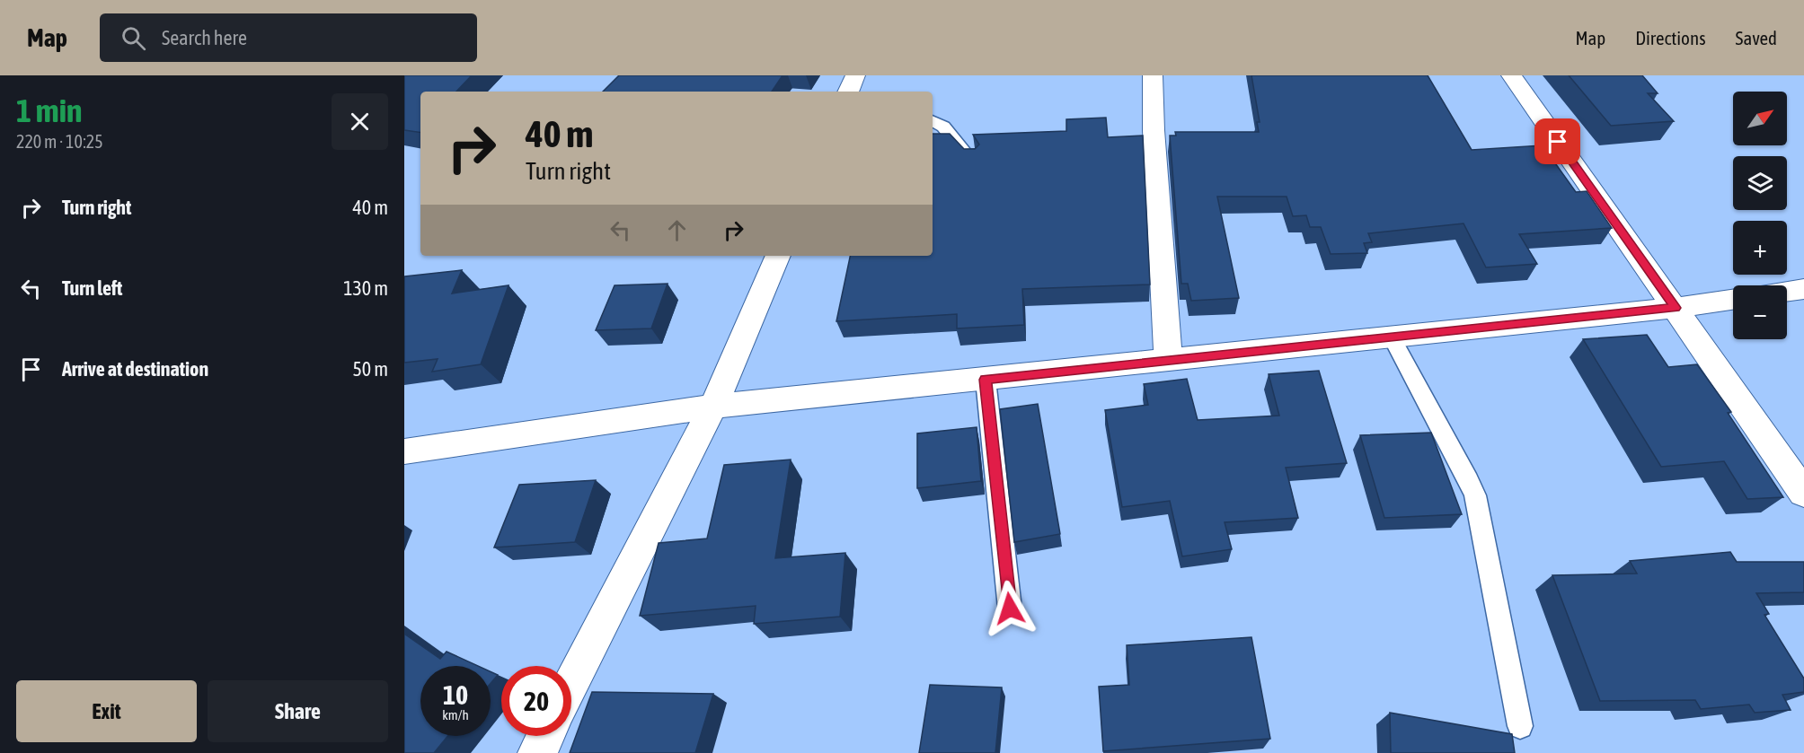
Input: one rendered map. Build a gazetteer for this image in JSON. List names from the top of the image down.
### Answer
{
  "north": "top right",
  "page": {
    "header": "Map",
    "search": "Search here",
    "nav": ["Map", "Directions", "Saved"],
    "heading": ["1 min", "220 m · 10:25"],
    "map_buttons": ["+", "−"],
    "turn": ["40 m", "Turn right"],
    "list": [
      {
        "name": "Turn right",
        "value": "40 m"
      },
      {
        "name": "Turn left",
        "value": "130 m"
      },
      {
        "name": "Arrive at destination",
        "value": "50 m"
      }
    ],
    "speed": "10 km/h",
    "limit": "20",
    "buttons": ["Exit", "Share"]
  }
}
